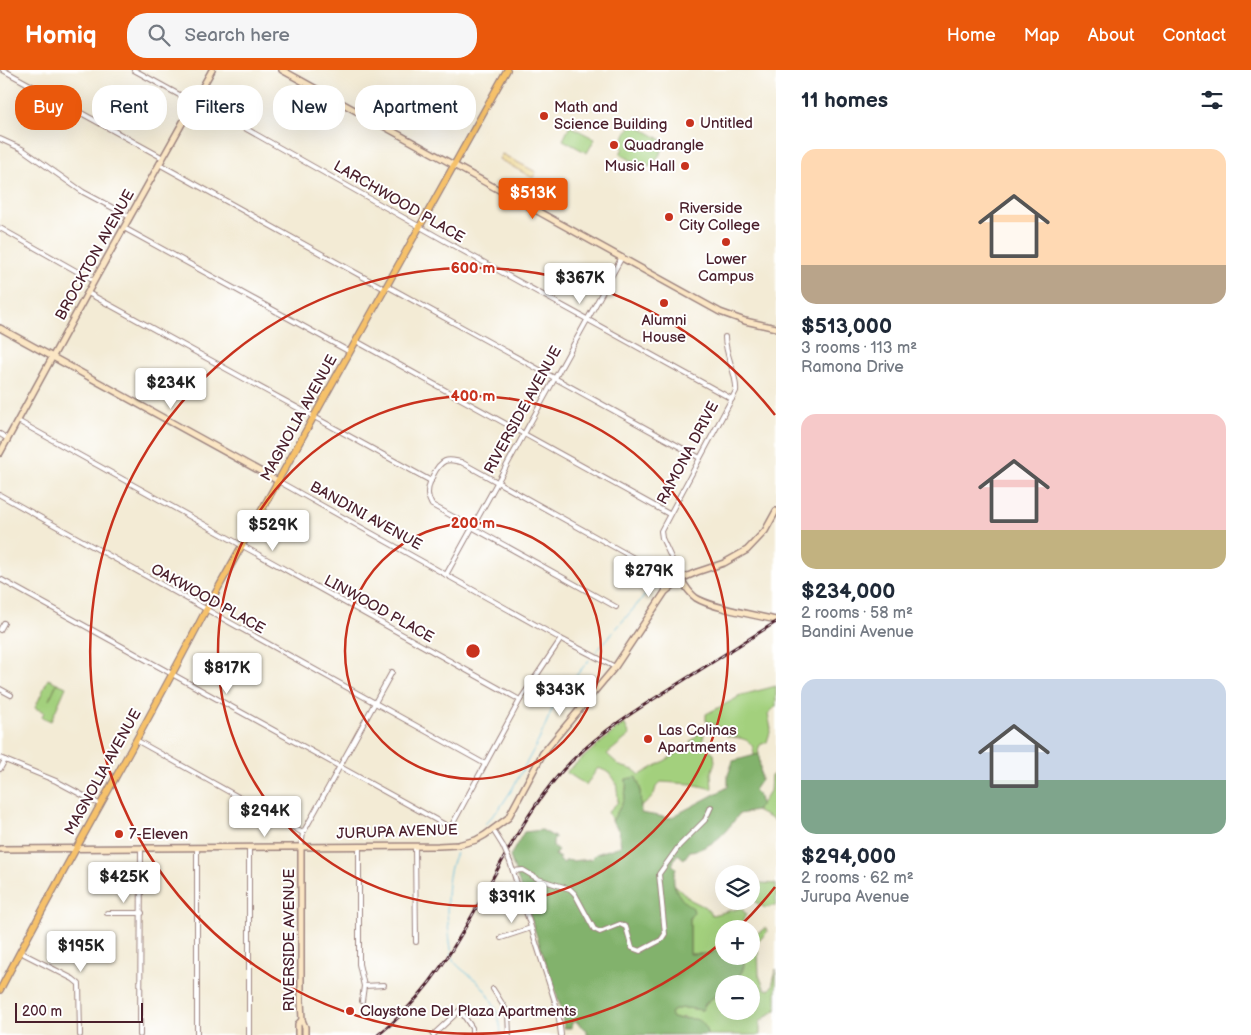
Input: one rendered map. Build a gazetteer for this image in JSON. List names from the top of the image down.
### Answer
{
  "streets": {
    "main road": [
      "BROCKTON AVENUE",
      "RIVERSIDE AVENUE",
      "MAGNOLIA AVENUE",
      "BANDINI AVENUE",
      "JURUPA AVENUE"
    ],
    "street": [
      "LARCHWOOD PLACE",
      "RAMONA DRIVE",
      "OAKWOOD PLACE",
      "LINWOOD PLACE"
    ]
  },
  "crossings": [
    ["LARCHWOOD PLACE", "RIVERSIDE AVENUE"],
    ["LARCHWOOD PLACE", "MAGNOLIA AVENUE"],
    ["LARCHWOOD PLACE", "RAMONA DRIVE"],
    ["BROCKTON AVENUE", "BANDINI AVENUE"],
    ["BROCKTON AVENUE", "LINWOOD PLACE"],
    ["RIVERSIDE AVENUE", "BANDINI AVENUE"],
    ["RIVERSIDE AVENUE", "OAKWOOD PLACE"],
    ["RIVERSIDE AVENUE", "JURUPA AVENUE"],
    ["MAGNOLIA AVENUE", "BANDINI AVENUE"],
    ["MAGNOLIA AVENUE", "OAKWOOD PLACE"],
    ["MAGNOLIA AVENUE", "LINWOOD PLACE"],
    ["MAGNOLIA AVENUE", "JURUPA AVENUE"],
    ["RAMONA DRIVE", "JURUPA AVENUE"],
    ["BANDINI AVENUE", "JURUPA AVENUE"]
  ],
  "places": [
    "Math and Science Building",
    "Untitled",
    "Quadrangle",
    "Music Hall",
    "Riverside City College",
    "Lower Campus",
    "Alumni House",
    "Las Colinas Apartments",
    "7-Eleven",
    "Claystone Del Plaza Apartments"
  ],
  "scale_bar": "200 m",
  "page": {
    "header": "Homiq",
    "search": "Search here",
    "nav": [
      "Home",
      "Map",
      "About",
      "Contact"
    ],
    "heading": "11 homes",
    "chip": [
      "Buy",
      "Rent",
      "Filters",
      "New",
      "Apartment"
    ],
    "list": [
      {
        "name": "$513,000",
        "note": "3 rooms · 113 m² · Ramona Drive"
      },
      {
        "name": "$234,000",
        "note": "2 rooms · 58 m² · Bandini Avenue"
      },
      {
        "name": "$294,000",
        "note": "2 rooms · 62 m² · Jurupa Avenue"
      }
    ],
    "price": [
      "$513K",
      "$367K",
      "$234K",
      "$529K",
      "$279K",
      "$817K",
      "$343K",
      "$294K",
      "$425K",
      "$391K",
      "$195K"
    ],
    "map_buttons": ["+", "−"],
    "scale": "200 m"
  },
  "rings": ["600 m", "400 m", "200 m"]
}
